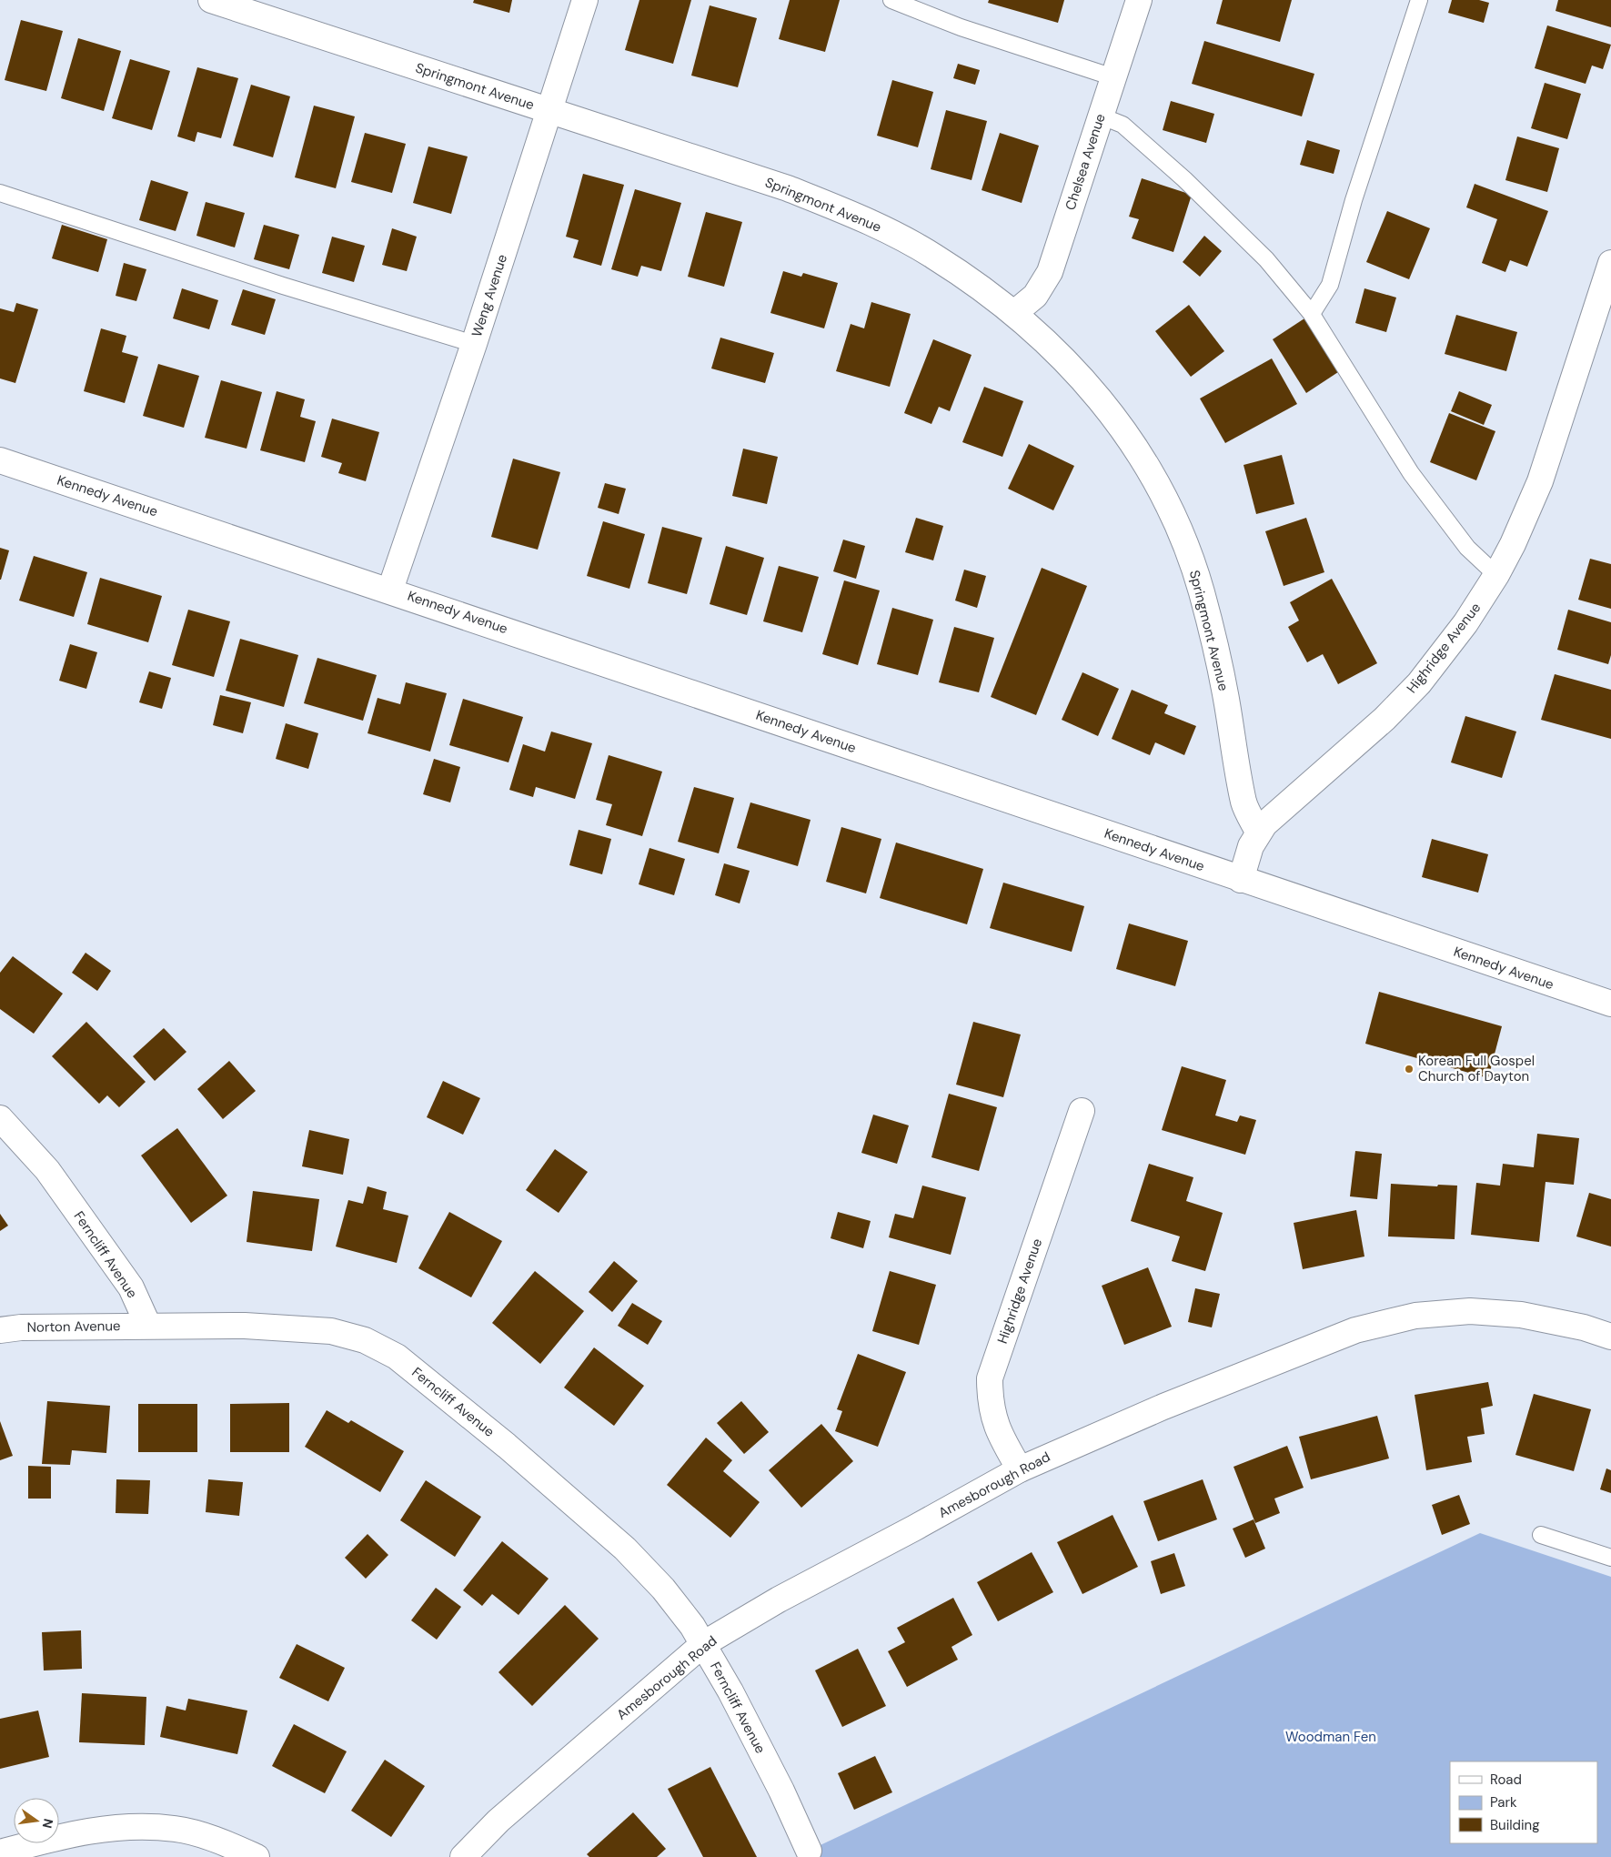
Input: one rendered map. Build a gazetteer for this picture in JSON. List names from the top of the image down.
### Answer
{
  "streets": {
    "street": [
      "Springmont Avenue",
      "Chelsea Avenue",
      "Weng Avenue",
      "Kennedy Avenue",
      "Highridge Avenue",
      "Ferncliff Avenue",
      "Norton Avenue",
      "Amesborough Road"
    ]
  },
  "crossings": [
    ["Springmont Avenue", "Chelsea Avenue"],
    ["Springmont Avenue", "Weng Avenue"],
    ["Springmont Avenue", "Highridge Avenue"],
    ["Weng Avenue", "Kennedy Avenue"],
    ["Kennedy Avenue", "Highridge Avenue"],
    ["Highridge Avenue", "Amesborough Road"],
    ["Ferncliff Avenue", "Norton Avenue"],
    ["Ferncliff Avenue", "Amesborough Road"]
  ],
  "parks": ["Woodman Fen"],
  "places": ["Korean Full Gospel Church of Dayton"],
  "legend": ["Road", "Park", "Building"],
  "north": "right"
}
